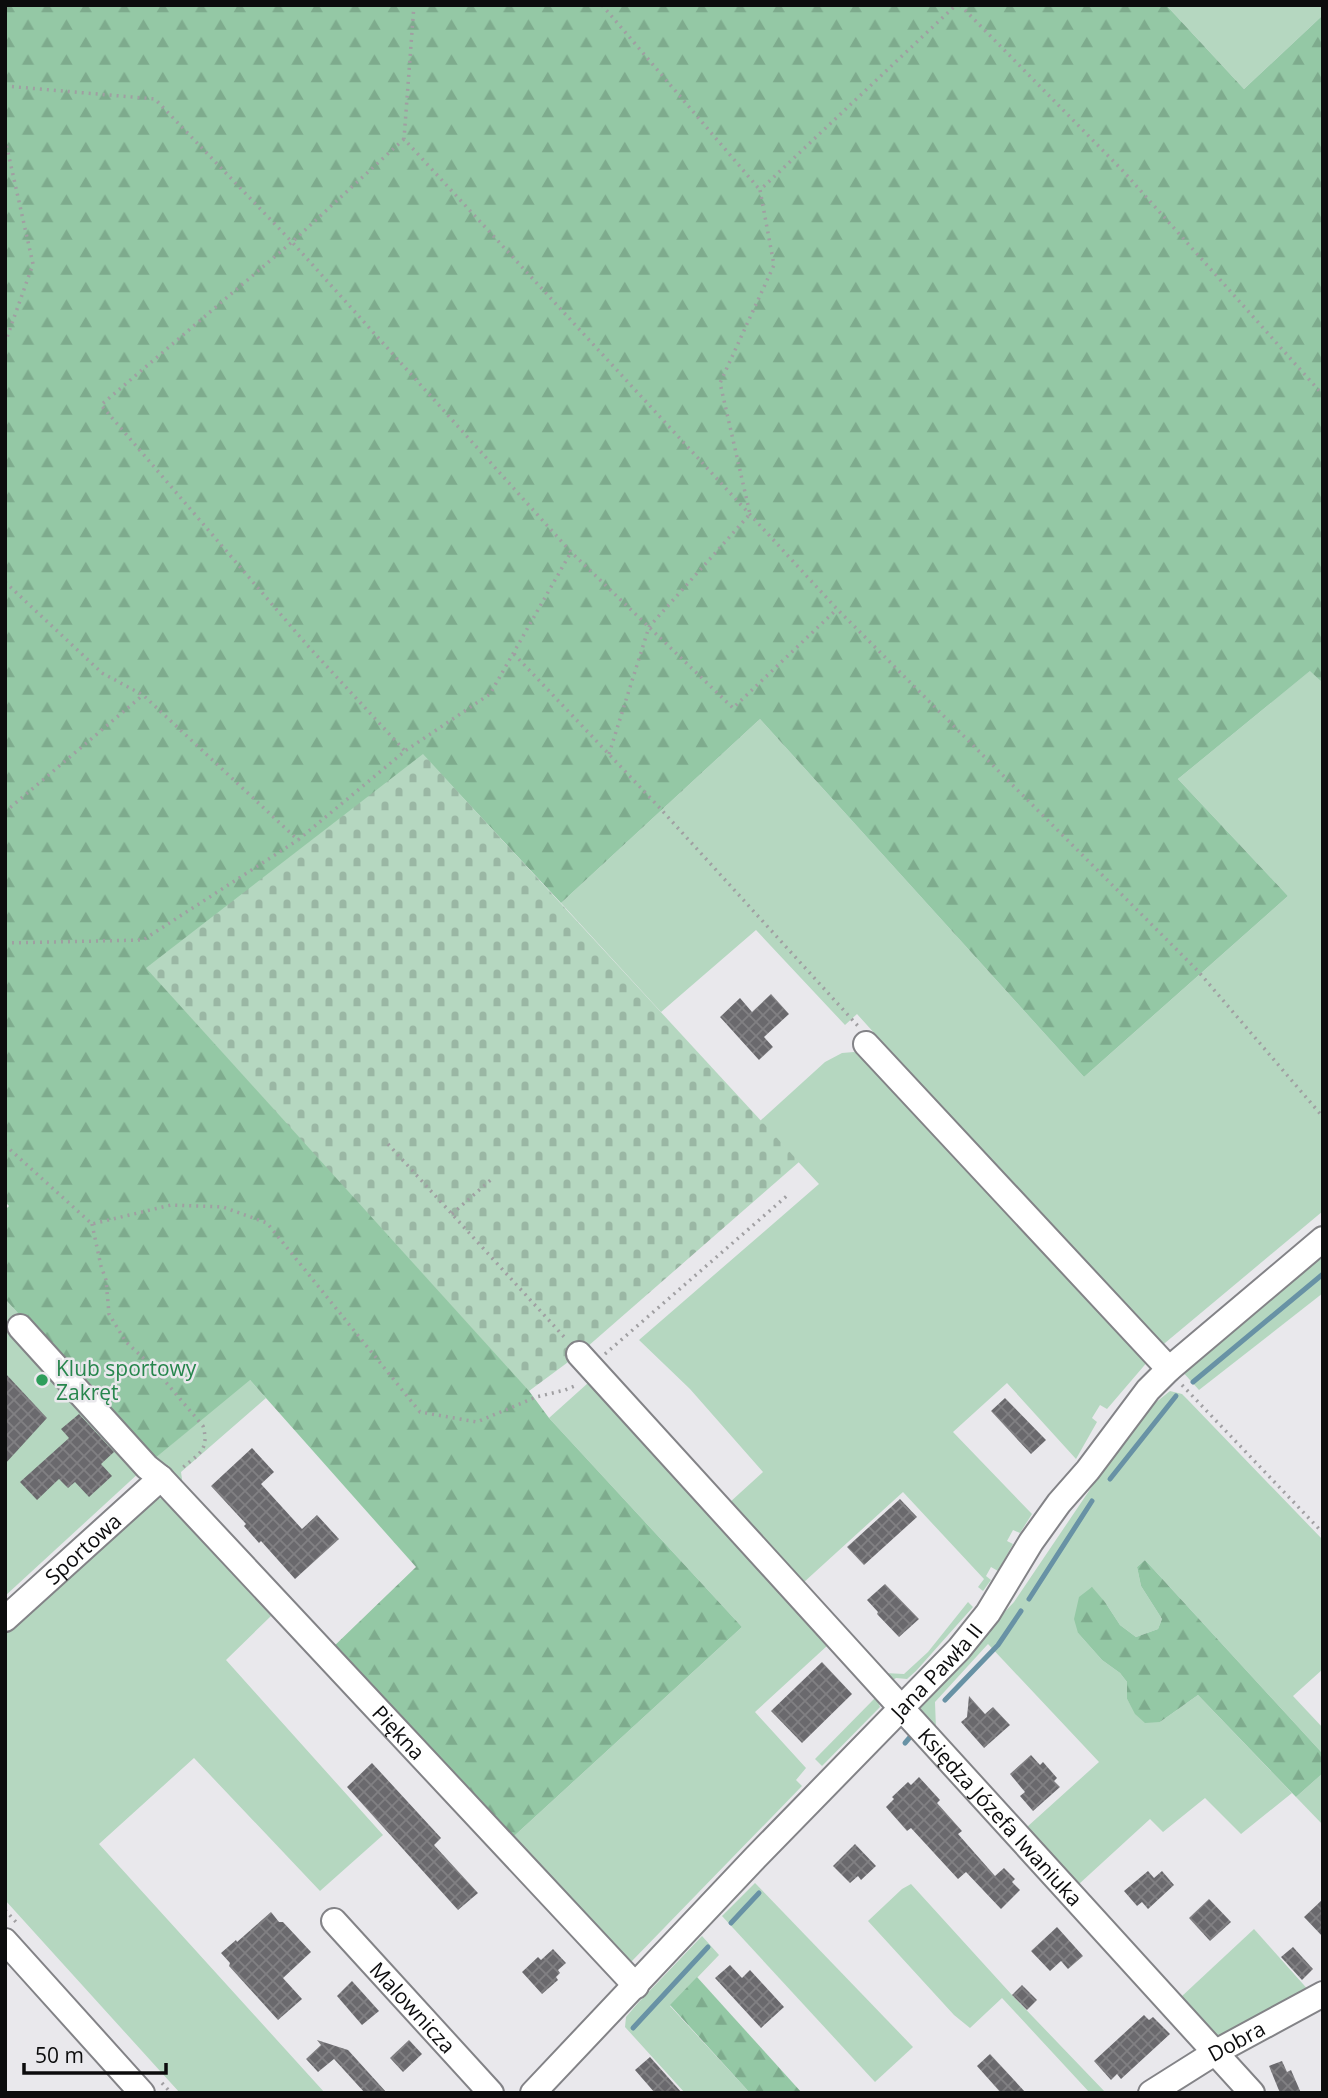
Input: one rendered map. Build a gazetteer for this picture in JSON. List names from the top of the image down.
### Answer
{
  "streets": {
    "street": [
      "Sportowa",
      "Jana Pawła II",
      "Piękna",
      "Księdza Józefa Iwaniuka",
      "Malownicza",
      "Dobra"
    ]
  },
  "crossings": [
    ["Sportowa", "Piękna"],
    ["Jana Pawła II", "Piękna"],
    ["Jana Pawła II", "Księdza Józefa Iwaniuka"],
    ["Księdza Józefa Iwaniuka", "Dobra"]
  ],
  "places": ["Klub sportowy Zakręt"],
  "scale_bar": "50 m"
}
